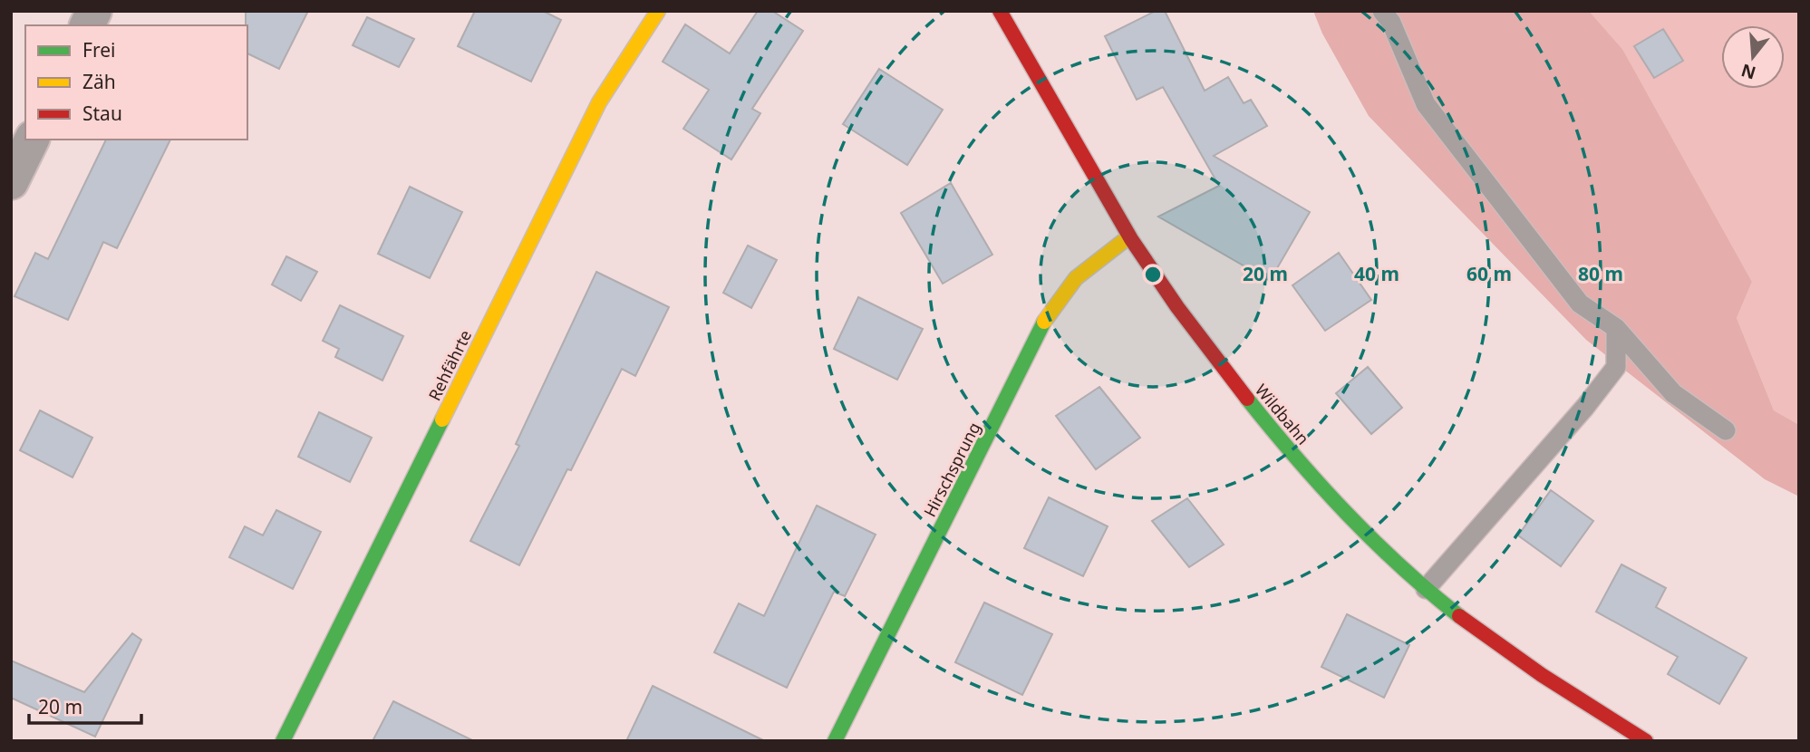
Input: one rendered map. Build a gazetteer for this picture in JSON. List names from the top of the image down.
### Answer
{
  "streets": {
    "street": ["Rehfährte", "Wildbahn", "Hirschsprung"]
  },
  "crossings": [
    ["Wildbahn", "Hirschsprung"]
  ],
  "legend": ["Frei", "Zäh", "Stau"],
  "scale_bar": "20 m",
  "north": "bottom",
  "rings": [
    "20 m",
    "40 m",
    "60 m",
    "80 m"
  ]
}
